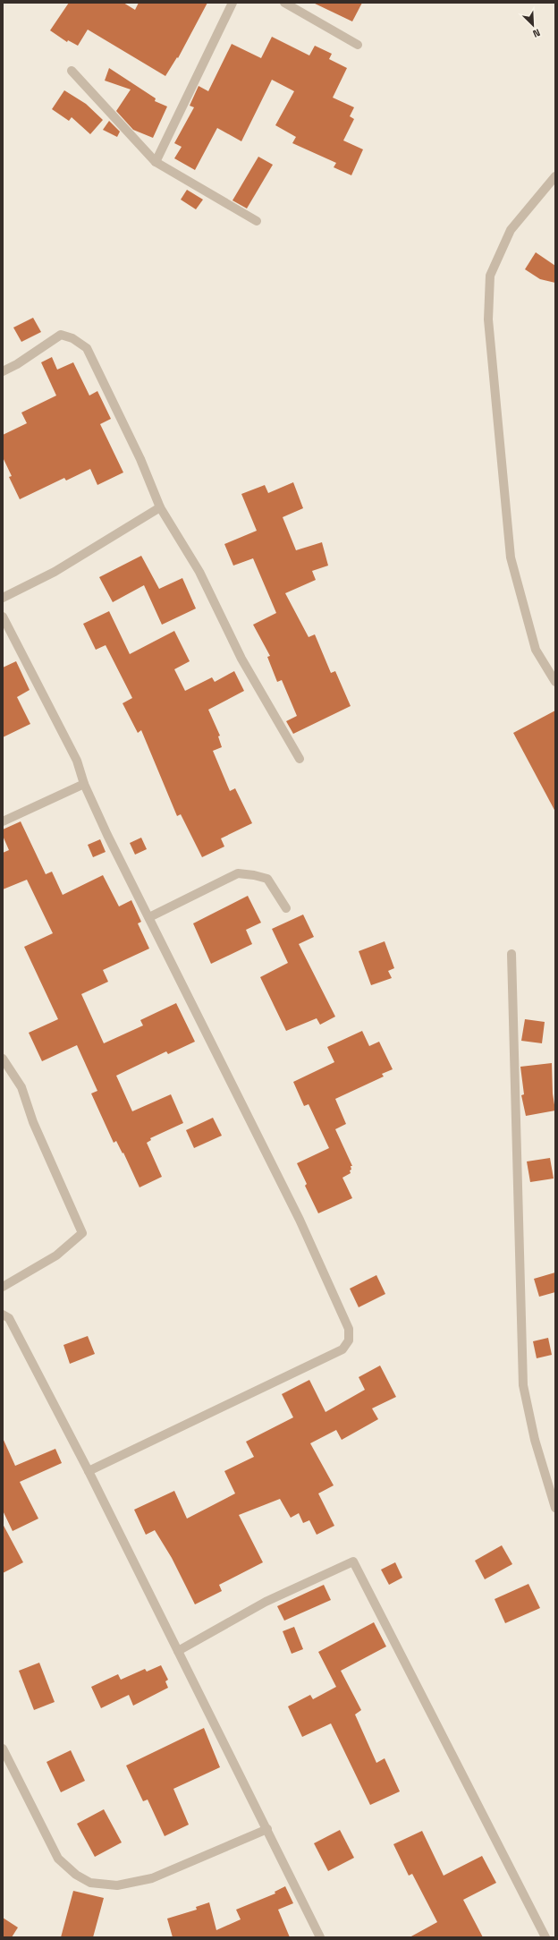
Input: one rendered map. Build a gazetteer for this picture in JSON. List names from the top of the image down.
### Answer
{
  "north": "bottom right"
}
